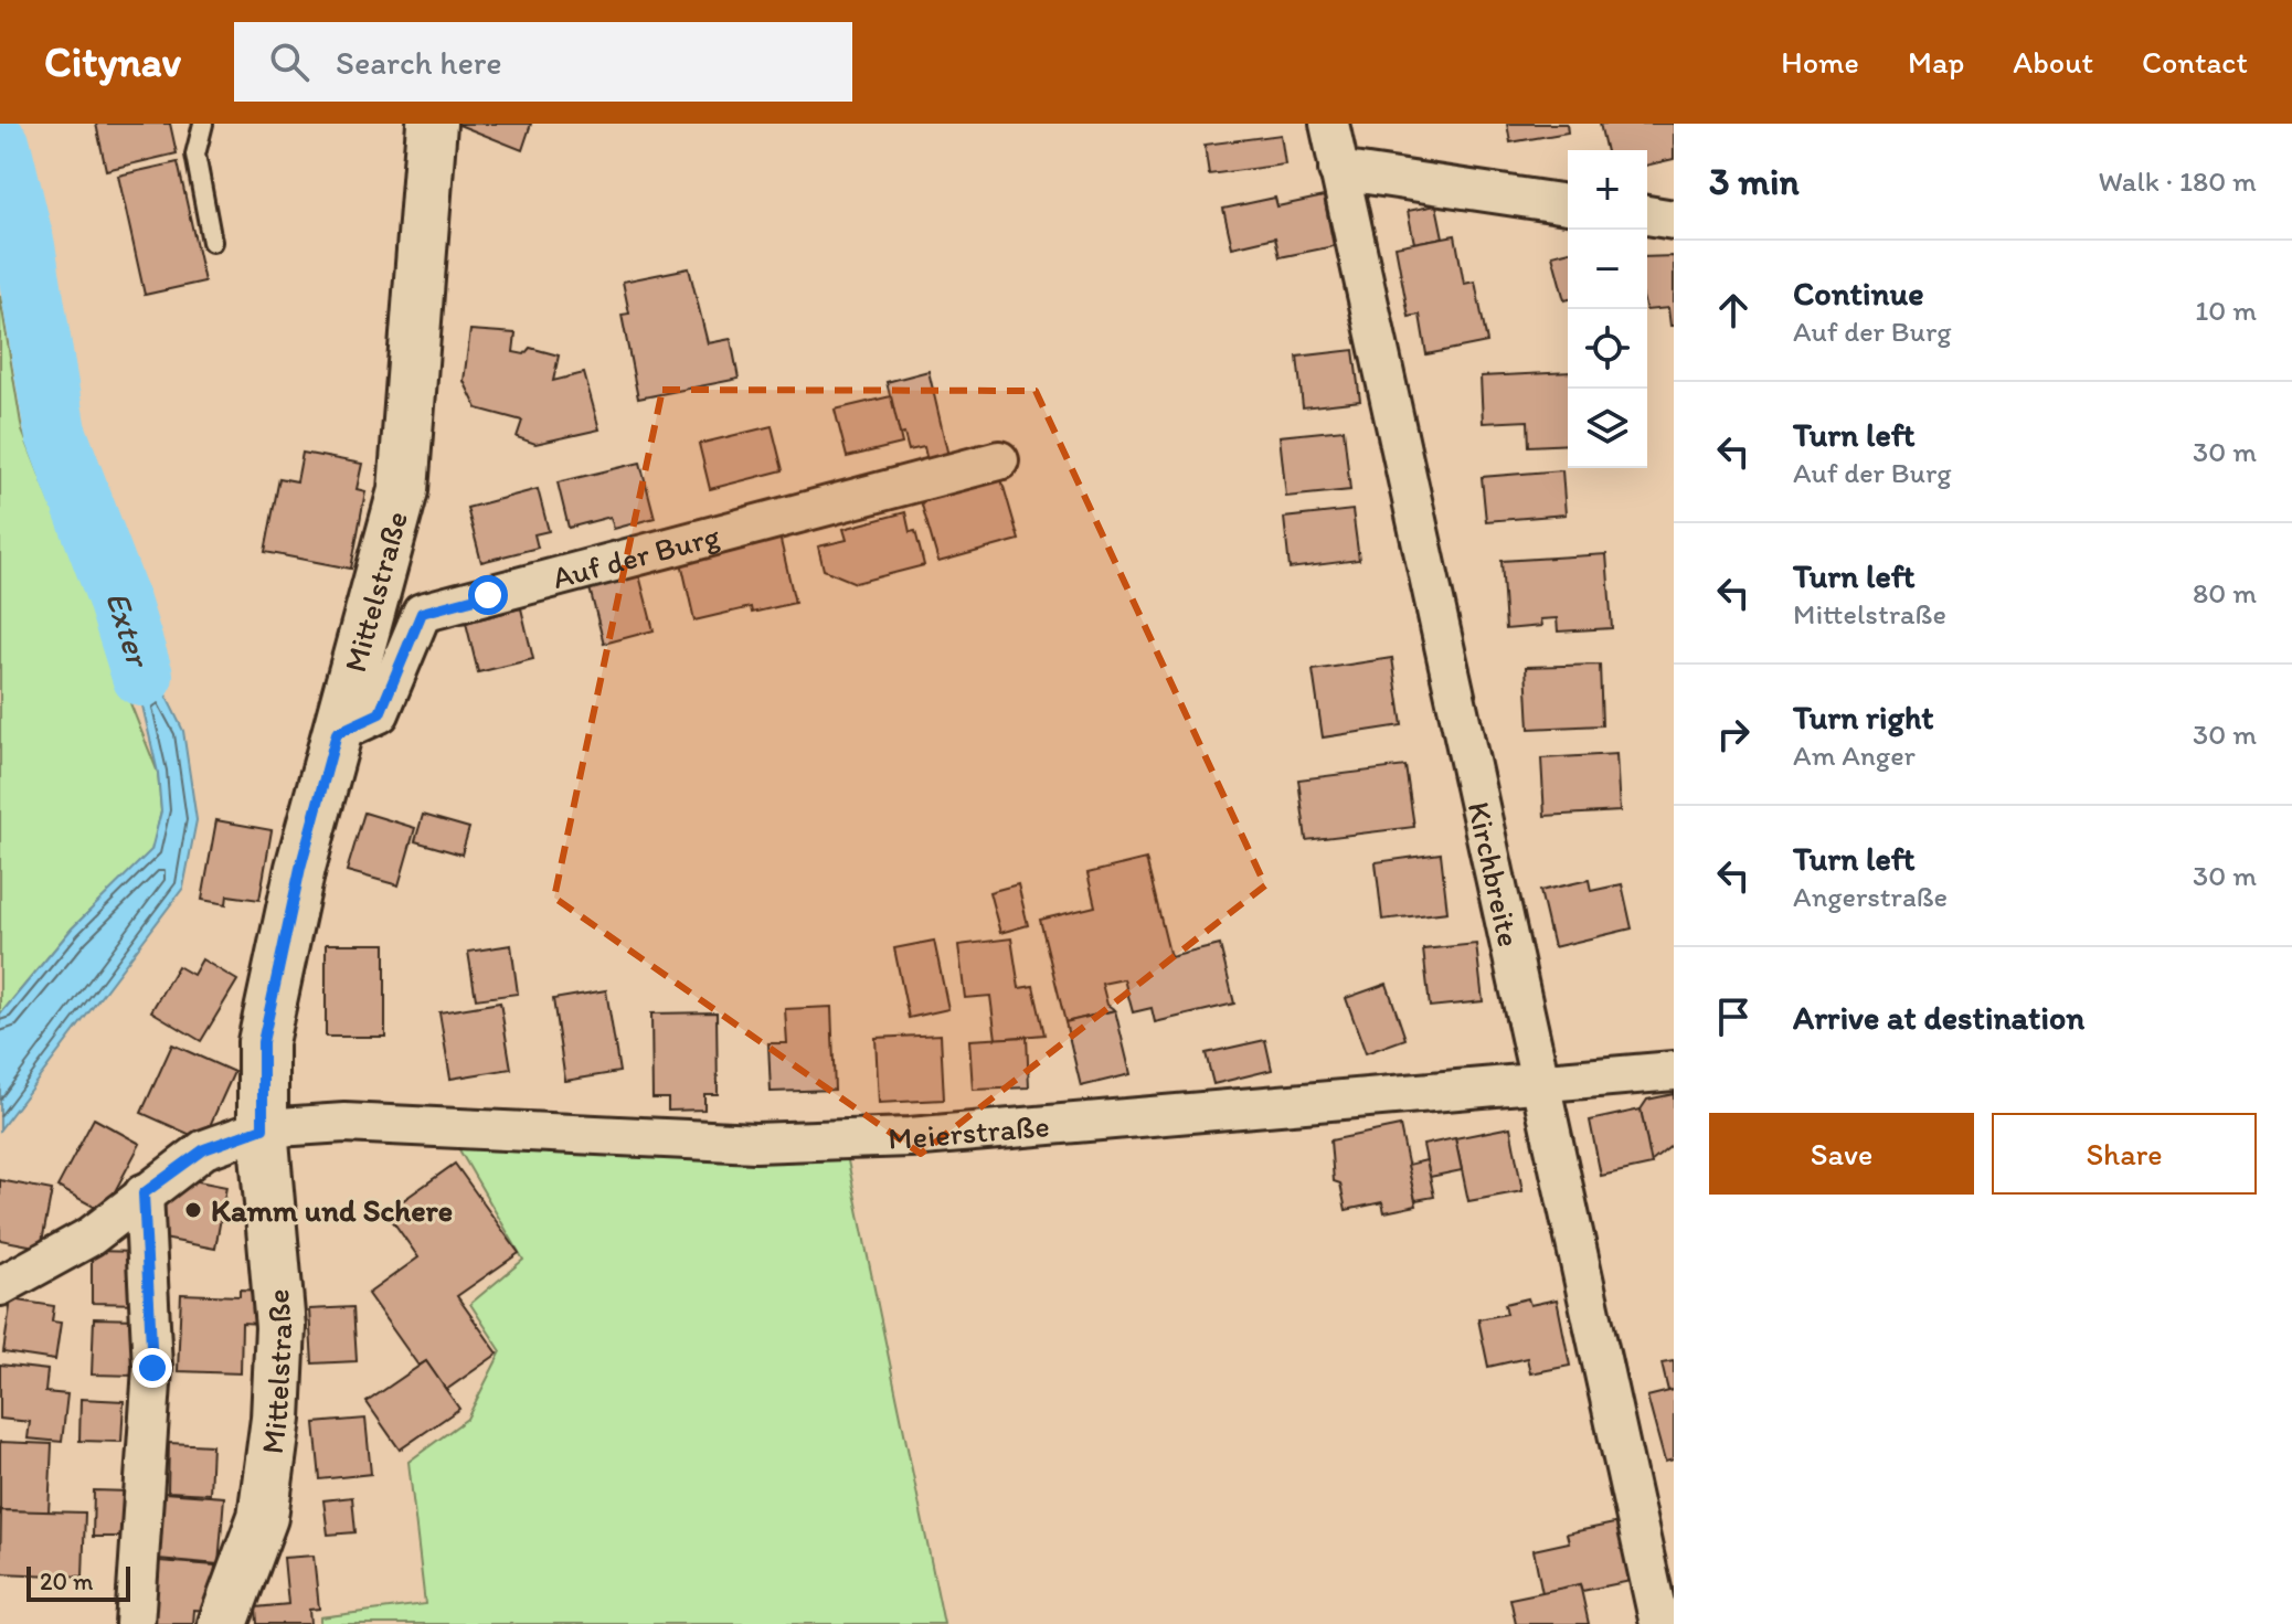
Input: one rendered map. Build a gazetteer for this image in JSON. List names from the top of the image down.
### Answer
{
  "streets": {
    "main road": ["Mittelstraße"],
    "street": ["Auf der Burg", "Kirchbreite", "Meierstraße"]
  },
  "crossings": [
    ["Auf der Burg", "Mittelstraße"],
    ["Mittelstraße", "Meierstraße"],
    ["Kirchbreite", "Meierstraße"]
  ],
  "water": ["Exter"],
  "places": ["Kamm und Schere"],
  "scale_bar": "20 m",
  "page": {
    "header": "Citynav",
    "search": "Search here",
    "nav": [
      "Home",
      "Map",
      "About",
      "Contact"
    ],
    "heading": ["3 min", "Walk · 180 m"],
    "map_buttons": ["+", "−"],
    "list": [
      ["Continue", "Auf der Burg", "10 m"],
      ["Turn left", "Auf der Burg", "30 m"],
      ["Turn left", "Mittelstraße", "80 m"],
      ["Turn right", "Am Anger", "30 m"],
      ["Turn left", "Angerstraße", "30 m"],
      "Arrive at destination"
    ],
    "buttons": ["Save", "Share"],
    "scale": "20 m"
  }
}
